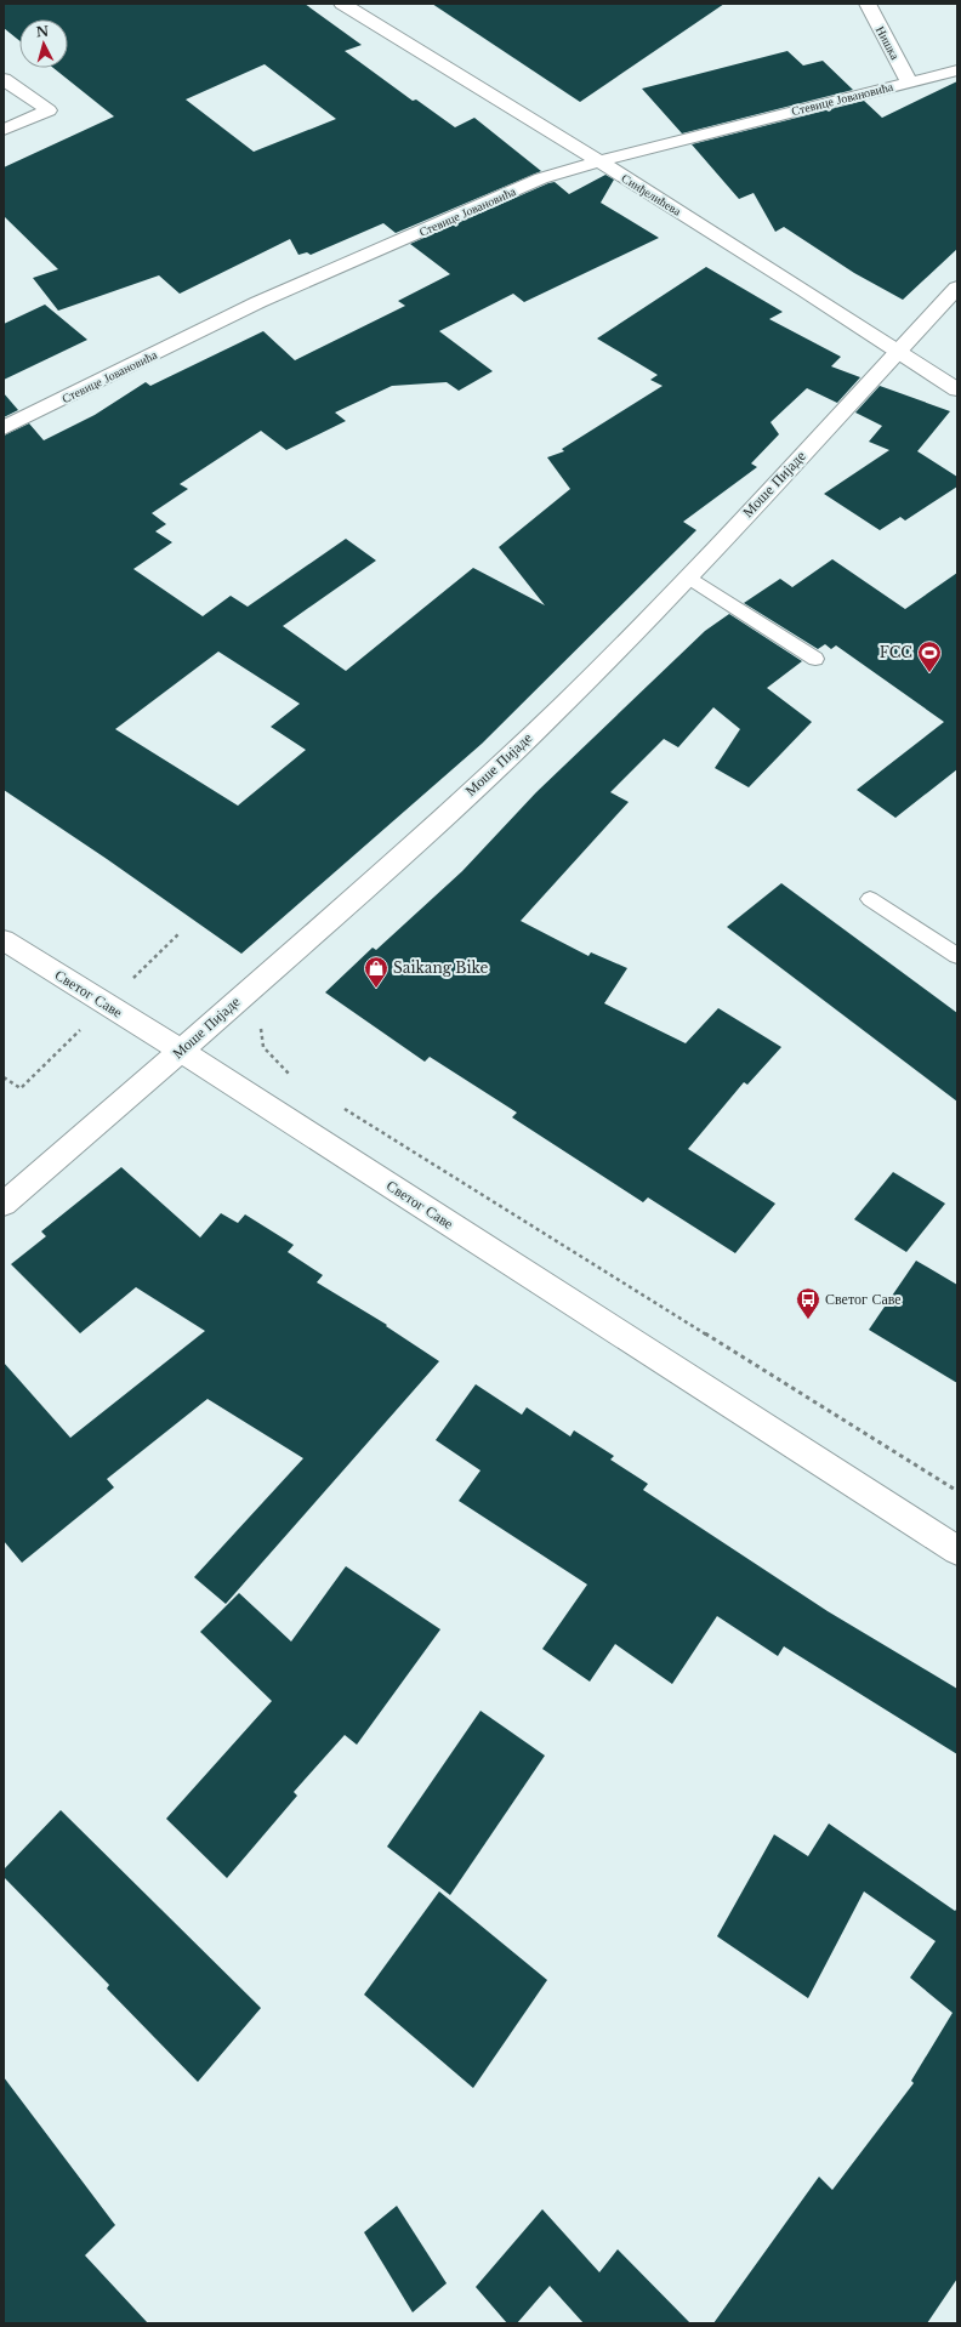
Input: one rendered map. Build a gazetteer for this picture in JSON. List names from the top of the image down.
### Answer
{
  "streets": {
    "street": [
      "Нишка",
      "Стевице Јовановића",
      "Синђелићева",
      "Моше Пијаде",
      "Светог Саве"
    ]
  },
  "crossings": [
    ["Нишка", "Стевице Јовановића"],
    ["Стевице Јовановића", "Синђелићева"],
    ["Синђелићева", "Моше Пијаде"],
    ["Моше Пијаде", "Светог Саве"]
  ],
  "places": {
    "sports": ["FCC"],
    "shop": ["Saikang Bike"],
    "bus stop": ["Светог Саве"]
  },
  "north": "top"
}
